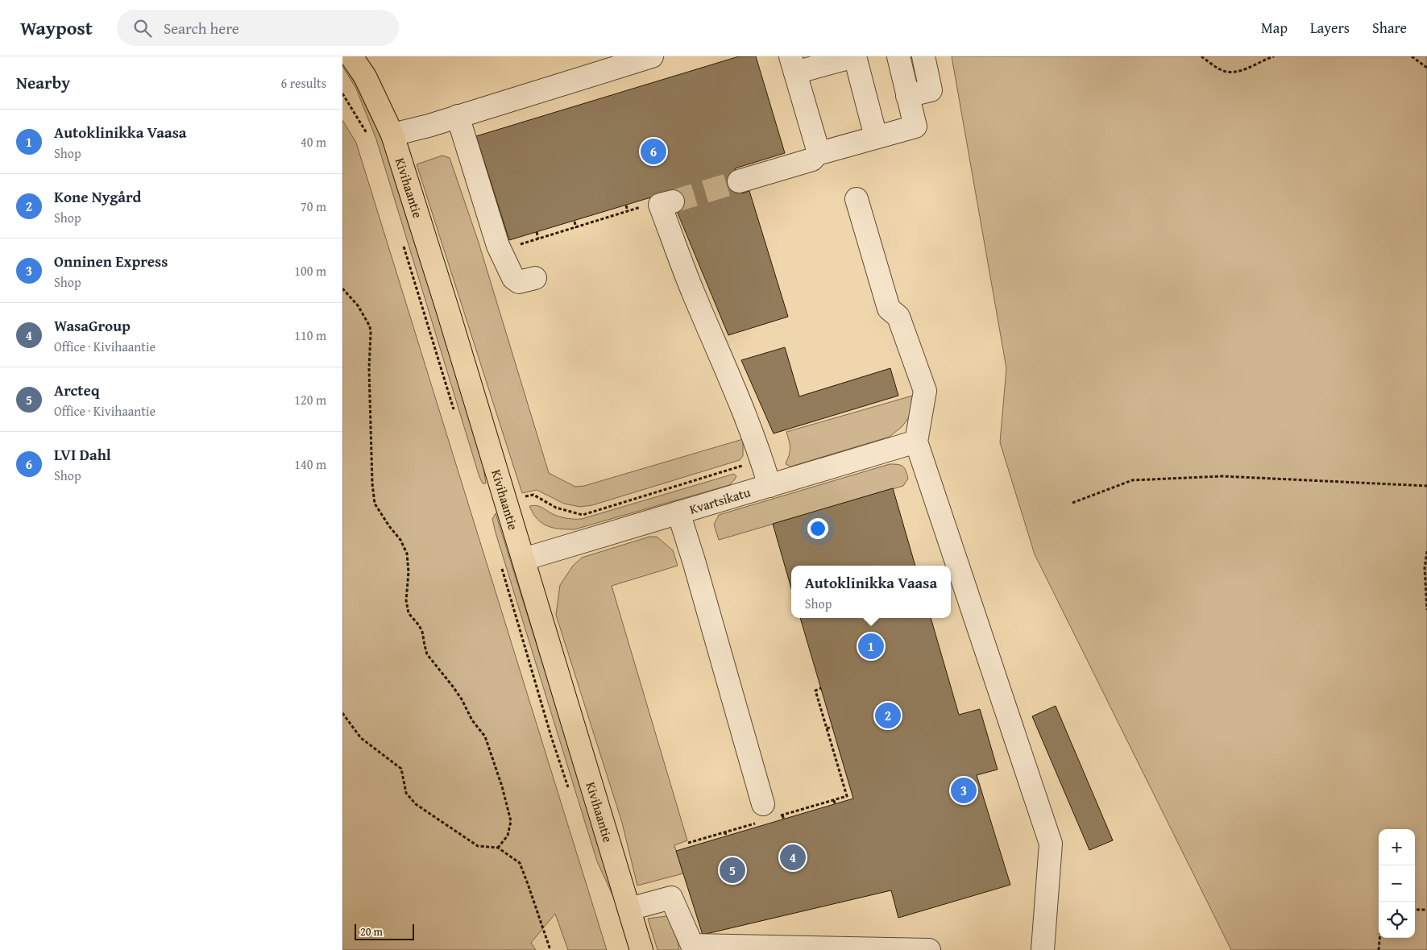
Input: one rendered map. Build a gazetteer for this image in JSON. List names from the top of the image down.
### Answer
{
  "streets": {
    "main road": ["Kivihaantie"],
    "street": ["Kvartsikatu"]
  },
  "crossings": [
    ["Kivihaantie", "Kvartsikatu"]
  ],
  "scale_bar": "20 m",
  "page": {
    "header": "Waypost",
    "search": "Search here",
    "nav": ["Map", "Layers", "Share"],
    "heading": ["Nearby", "6 results"],
    "list": [
      {
        "mark": "1",
        "name": "Autoklinikka Vaasa",
        "note": "Shop",
        "value": "40 m"
      },
      {
        "mark": "2",
        "name": "Kone Nygård",
        "note": "Shop",
        "value": "70 m"
      },
      {
        "mark": "3",
        "name": "Onninen Express",
        "note": "Shop",
        "value": "100 m"
      },
      {
        "mark": "4",
        "name": "WasaGroup",
        "note": "Office · Kivihaantie",
        "value": "110 m"
      },
      {
        "mark": "5",
        "name": "Arcteq",
        "note": "Office · Kivihaantie",
        "value": "120 m"
      },
      {
        "mark": "6",
        "name": "LVI Dahl",
        "note": "Shop",
        "value": "140 m"
      }
    ],
    "pins": [
      "6",
      "1",
      "2",
      "3",
      "4",
      "5"
    ],
    "popup": ["Autoklinikka Vaasa", "Shop"],
    "map_buttons": ["+", "−"],
    "scale": "20 m"
  }
}
